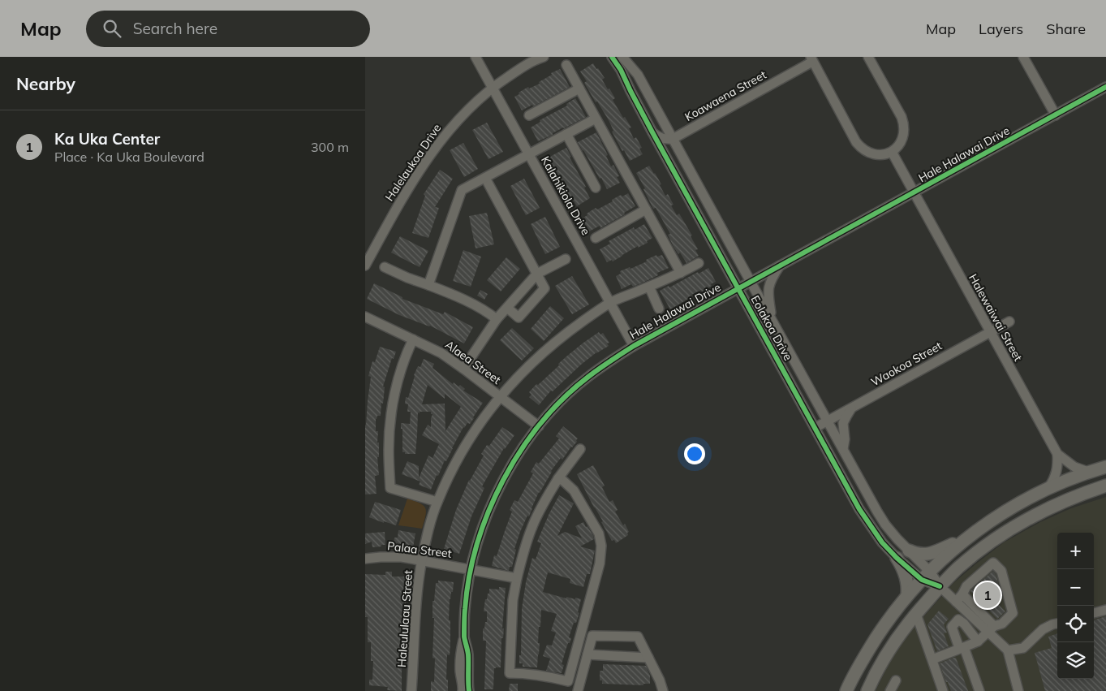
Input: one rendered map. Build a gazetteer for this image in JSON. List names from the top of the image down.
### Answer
{
  "streets": {
    "street": [
      "Koawaena Street",
      "Hale Halawai Drive",
      "Halelaukoa Drive",
      "Kalahikiola Drive",
      "Halewaiwai Street",
      "Eolakoa Drive",
      "Alaea Street",
      "Waokoa Street",
      "Palaa Street",
      "Haleululaau Street"
    ]
  },
  "crossings": [
    ["Koawaena Street", "Eolakoa Drive"],
    ["Hale Halawai Drive", "Kalahikiola Drive"],
    ["Hale Halawai Drive", "Halewaiwai Street"],
    ["Hale Halawai Drive", "Eolakoa Drive"],
    ["Hale Halawai Drive", "Alaea Street"],
    ["Hale Halawai Drive", "Palaa Street"],
    ["Halelaukoa Drive", "Kalahikiola Drive"],
    ["Kalahikiola Drive", "Haleululaau Street"],
    ["Halewaiwai Street", "Waokoa Street"],
    ["Eolakoa Drive", "Waokoa Street"],
    ["Alaea Street", "Haleululaau Street"],
    ["Palaa Street", "Haleululaau Street"]
  ],
  "page": {
    "header": "Map",
    "search": "Search here",
    "nav": ["Map", "Layers", "Share"],
    "heading": "Nearby",
    "list": [
      {
        "mark": "1",
        "name": "Ka Uka Center",
        "note": "Place · Ka Uka Boulevard",
        "value": "300 m"
      }
    ],
    "map_buttons": ["+", "−"],
    "pins": "1"
  }
}
